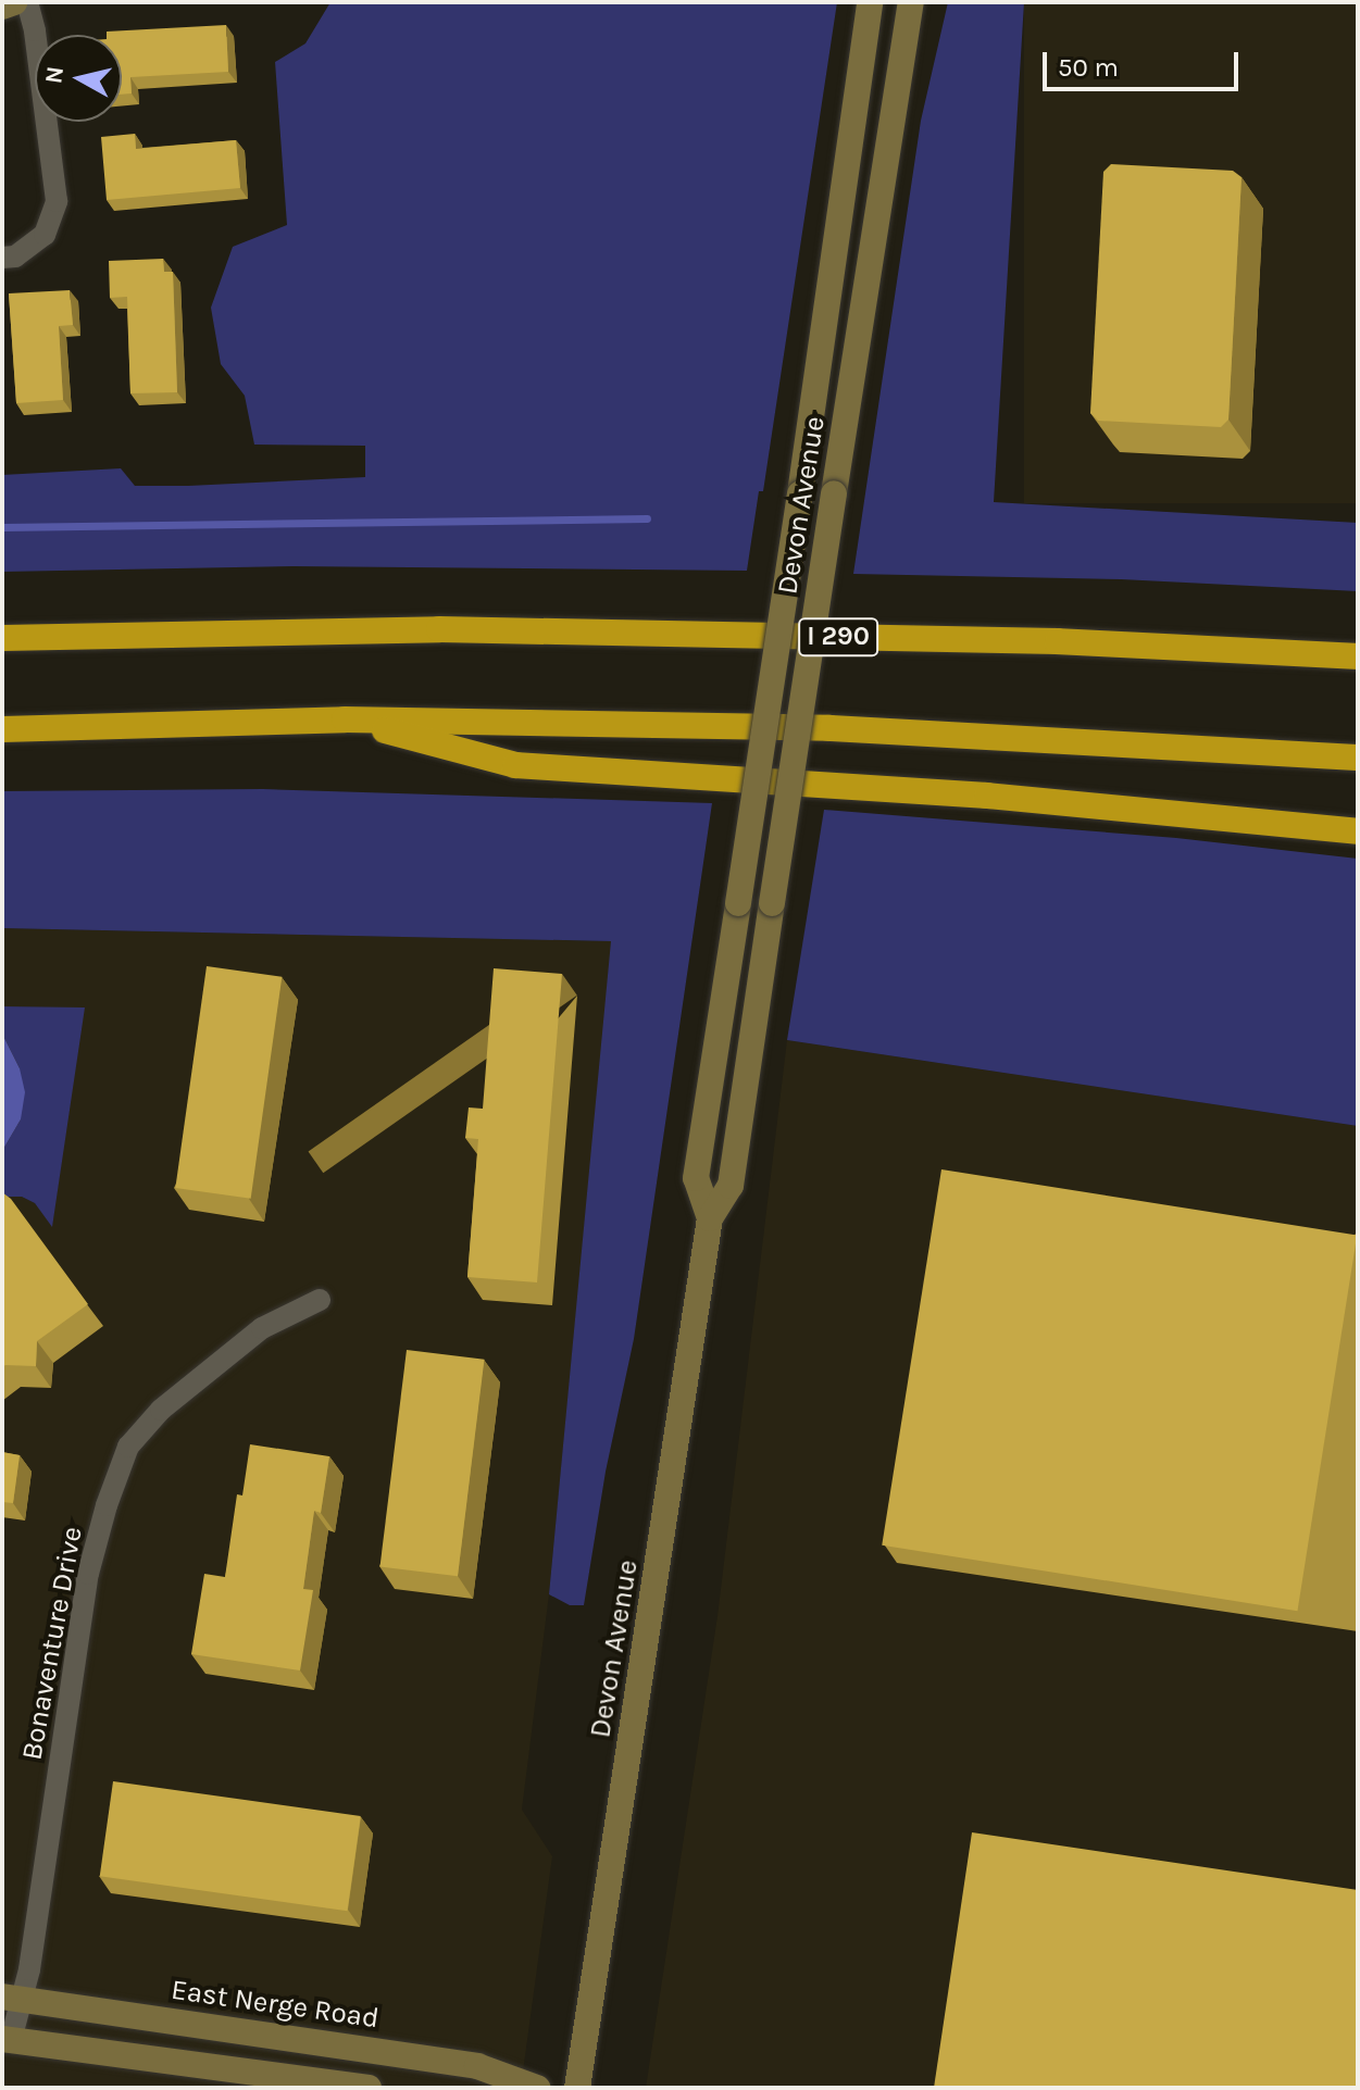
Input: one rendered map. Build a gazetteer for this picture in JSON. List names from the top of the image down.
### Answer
{
  "streets": {
    "highway": ["I 290"],
    "main road": ["Devon Avenue", "East Nerge Road"],
    "street": ["Bonaventure Drive"]
  },
  "crossings": [
    ["Bonaventure Drive", "East Nerge Road"]
  ],
  "scale_bar": "50 m",
  "north": "left"
}
